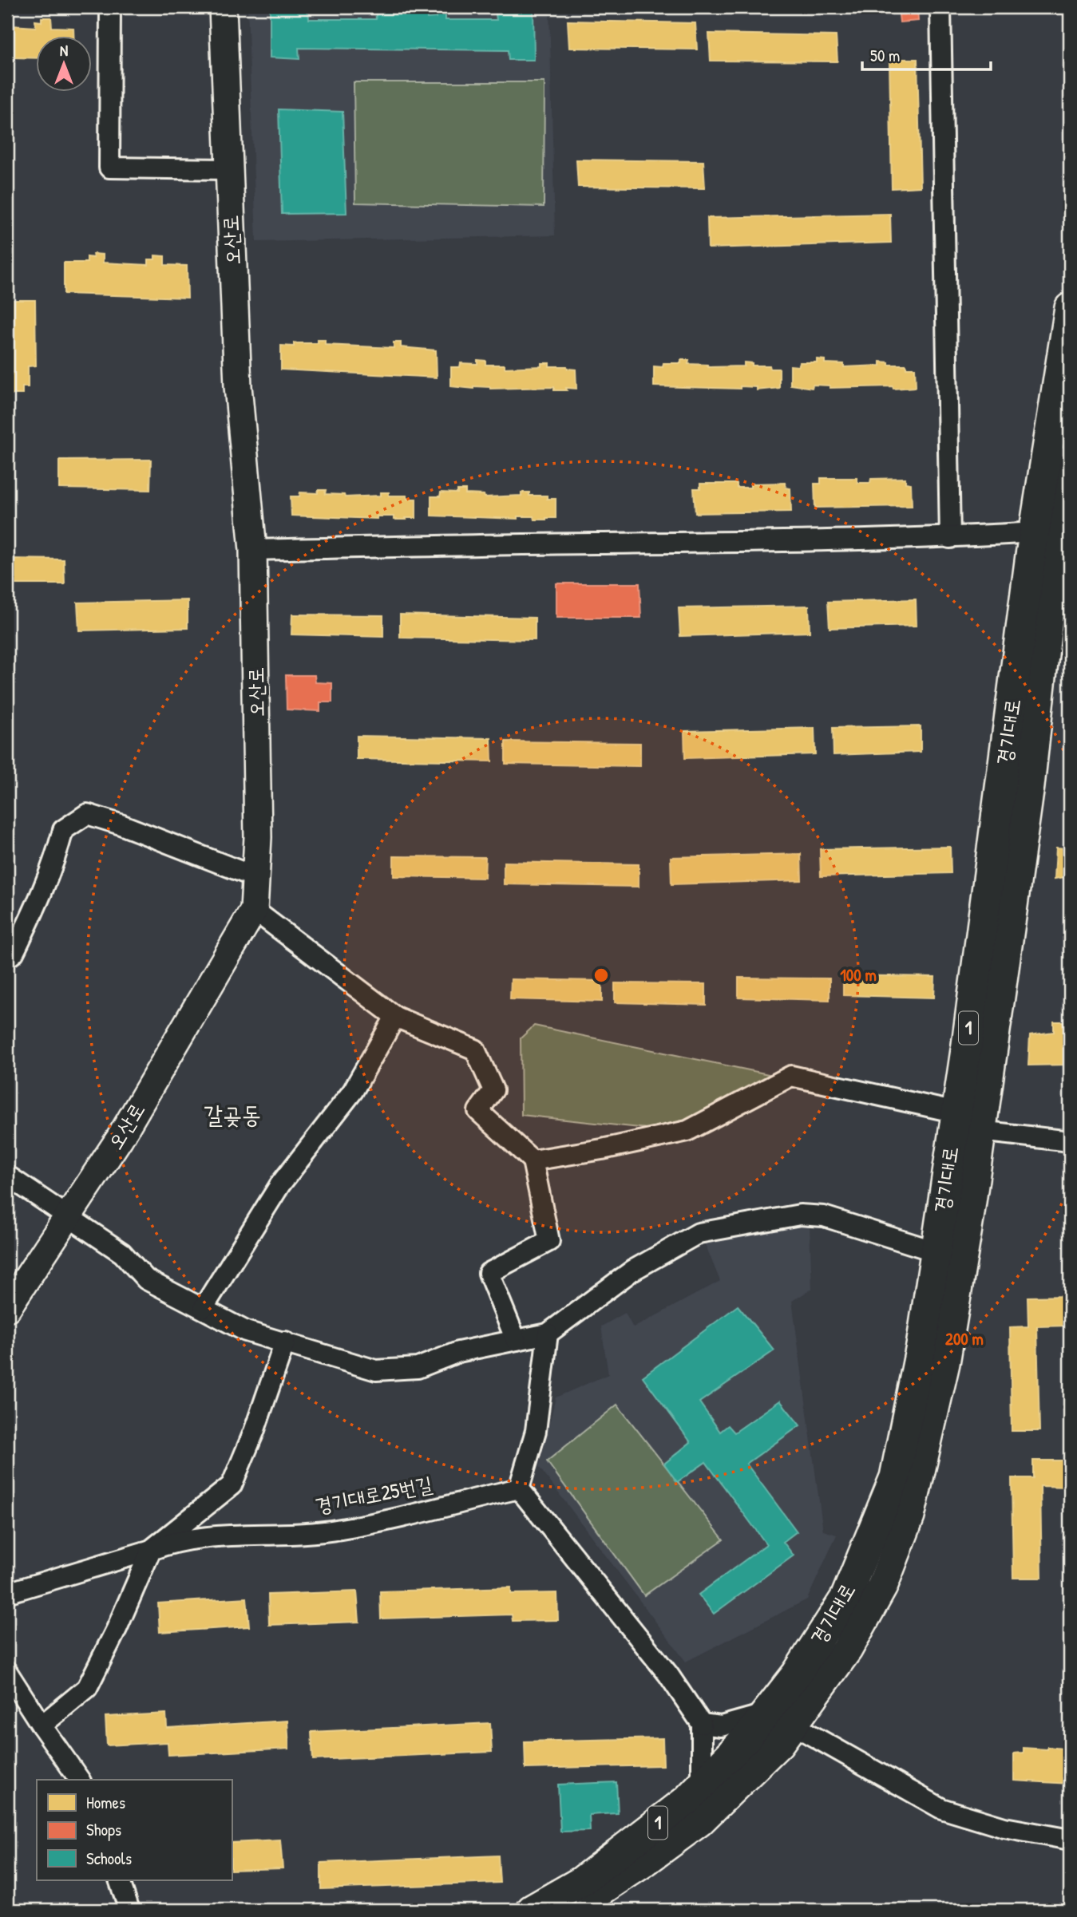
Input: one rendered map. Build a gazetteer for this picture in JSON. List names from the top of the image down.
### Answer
{
  "streets": {
    "main road": ["경기대로", "1"],
    "street": ["오산로", "경기대로25번길"]
  },
  "districts": ["갈곶동"],
  "legend": ["Homes", "Shops", "Schools"],
  "scale_bar": "50 m",
  "north": "top",
  "rings": ["100 m", "200 m"]
}
